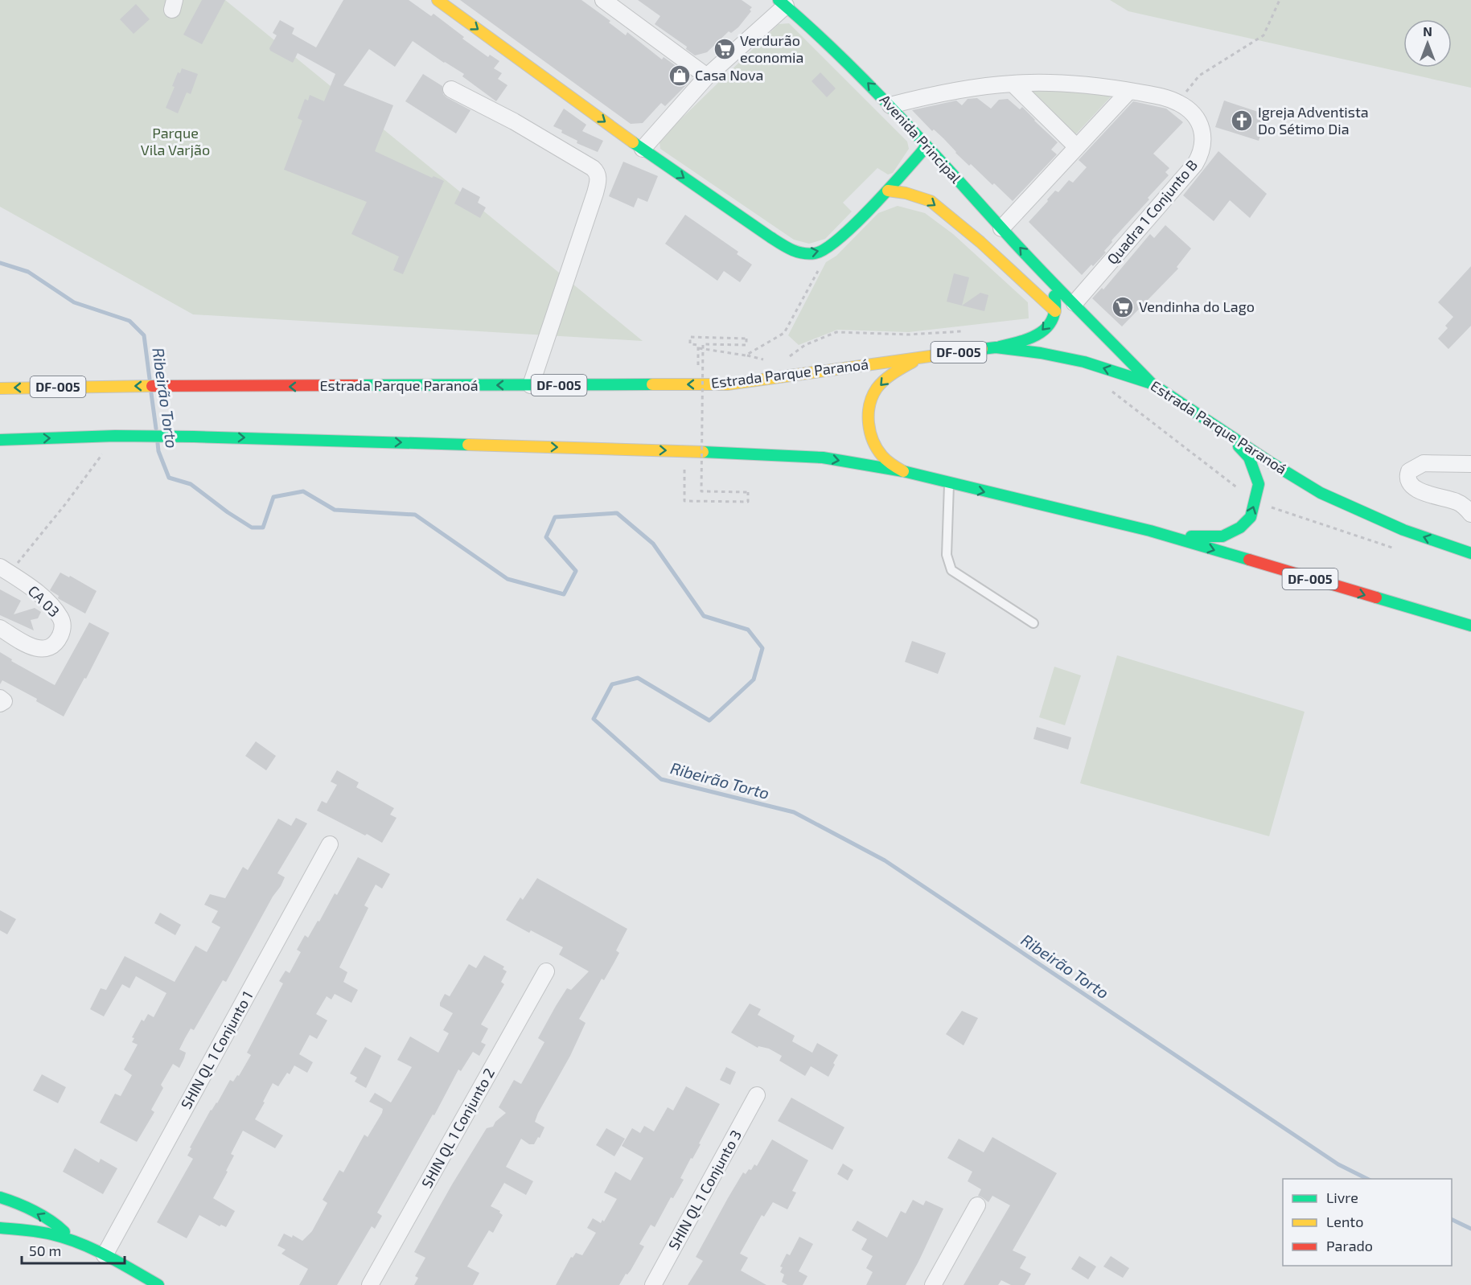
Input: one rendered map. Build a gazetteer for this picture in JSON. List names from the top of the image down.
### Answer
{
  "streets": {
    "main road": ["Avenida Principal", "DF-005", "Estrada Parque Paranoá"],
    "street": [
      "Quadra 1 Conjunto B",
      "CA 03",
      "SHIN QL 1 Conjunto 1",
      "SHIN QL 1 Conjunto 2",
      "SHIN QL 1 Conjunto 3"
    ]
  },
  "crossings": [
    ["Avenida Principal", "Quadra 1 Conjunto B"],
    ["Avenida Principal", "Estrada Parque Paranoá"]
  ],
  "water": ["Ribeirão Torto"],
  "parks": ["Parque Vila Varjão"],
  "places": {
    "supermarket": ["Verdurão economia", "Vendinha do Lago"],
    "shop": ["Casa Nova"],
    "church": ["Igreja Adventista Do Sétimo Dia"]
  },
  "legend": ["Livre", "Lento", "Parado"],
  "scale_bar": "50 m",
  "north": "top"
}
